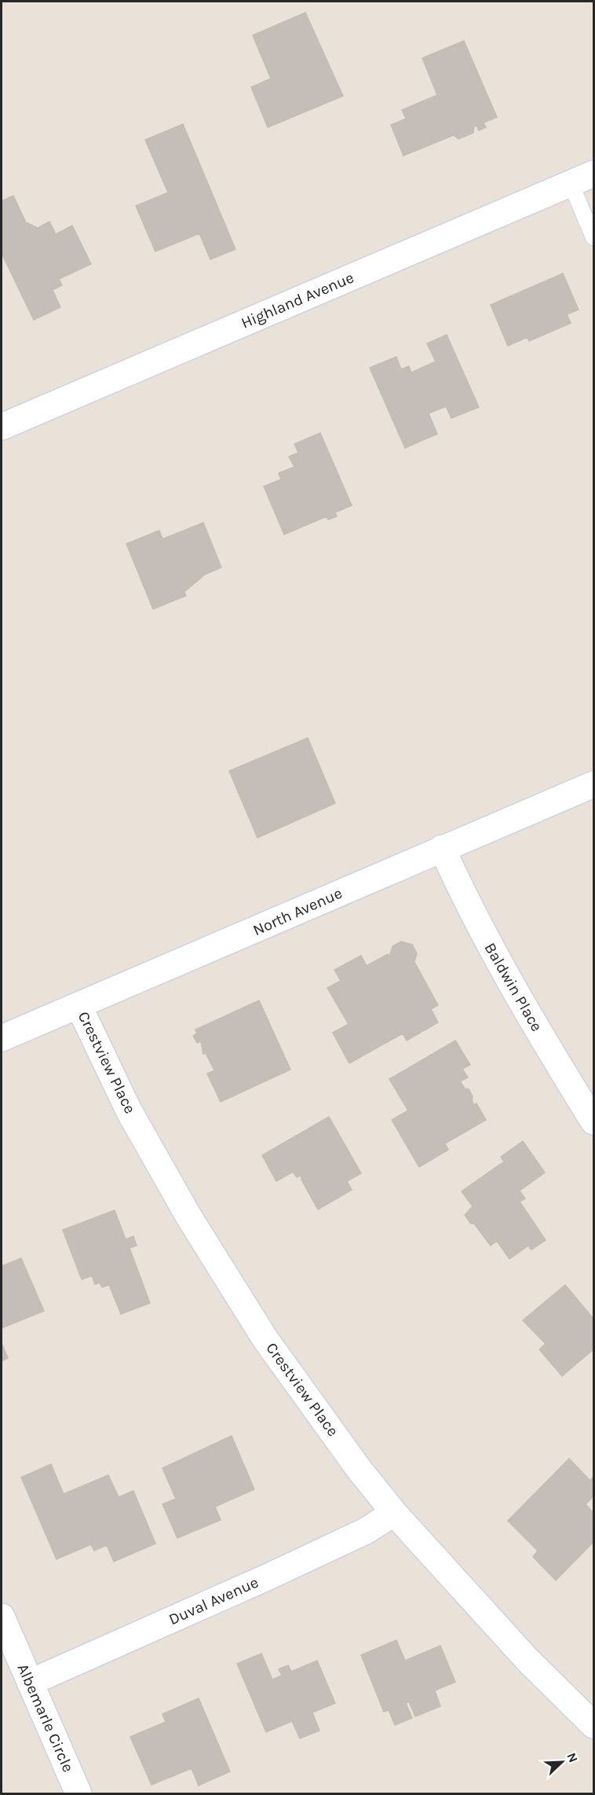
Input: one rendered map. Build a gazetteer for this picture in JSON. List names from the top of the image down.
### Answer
{
  "streets": {
    "street": [
      "Highland Avenue",
      "North Avenue",
      "Baldwin Place",
      "Crestview Place",
      "Duval Avenue",
      "Albemarle Circle"
    ]
  },
  "crossings": [
    ["North Avenue", "Baldwin Place"],
    ["North Avenue", "Crestview Place"],
    ["Crestview Place", "Duval Avenue"],
    ["Duval Avenue", "Albemarle Circle"]
  ],
  "north": "top right"
}
